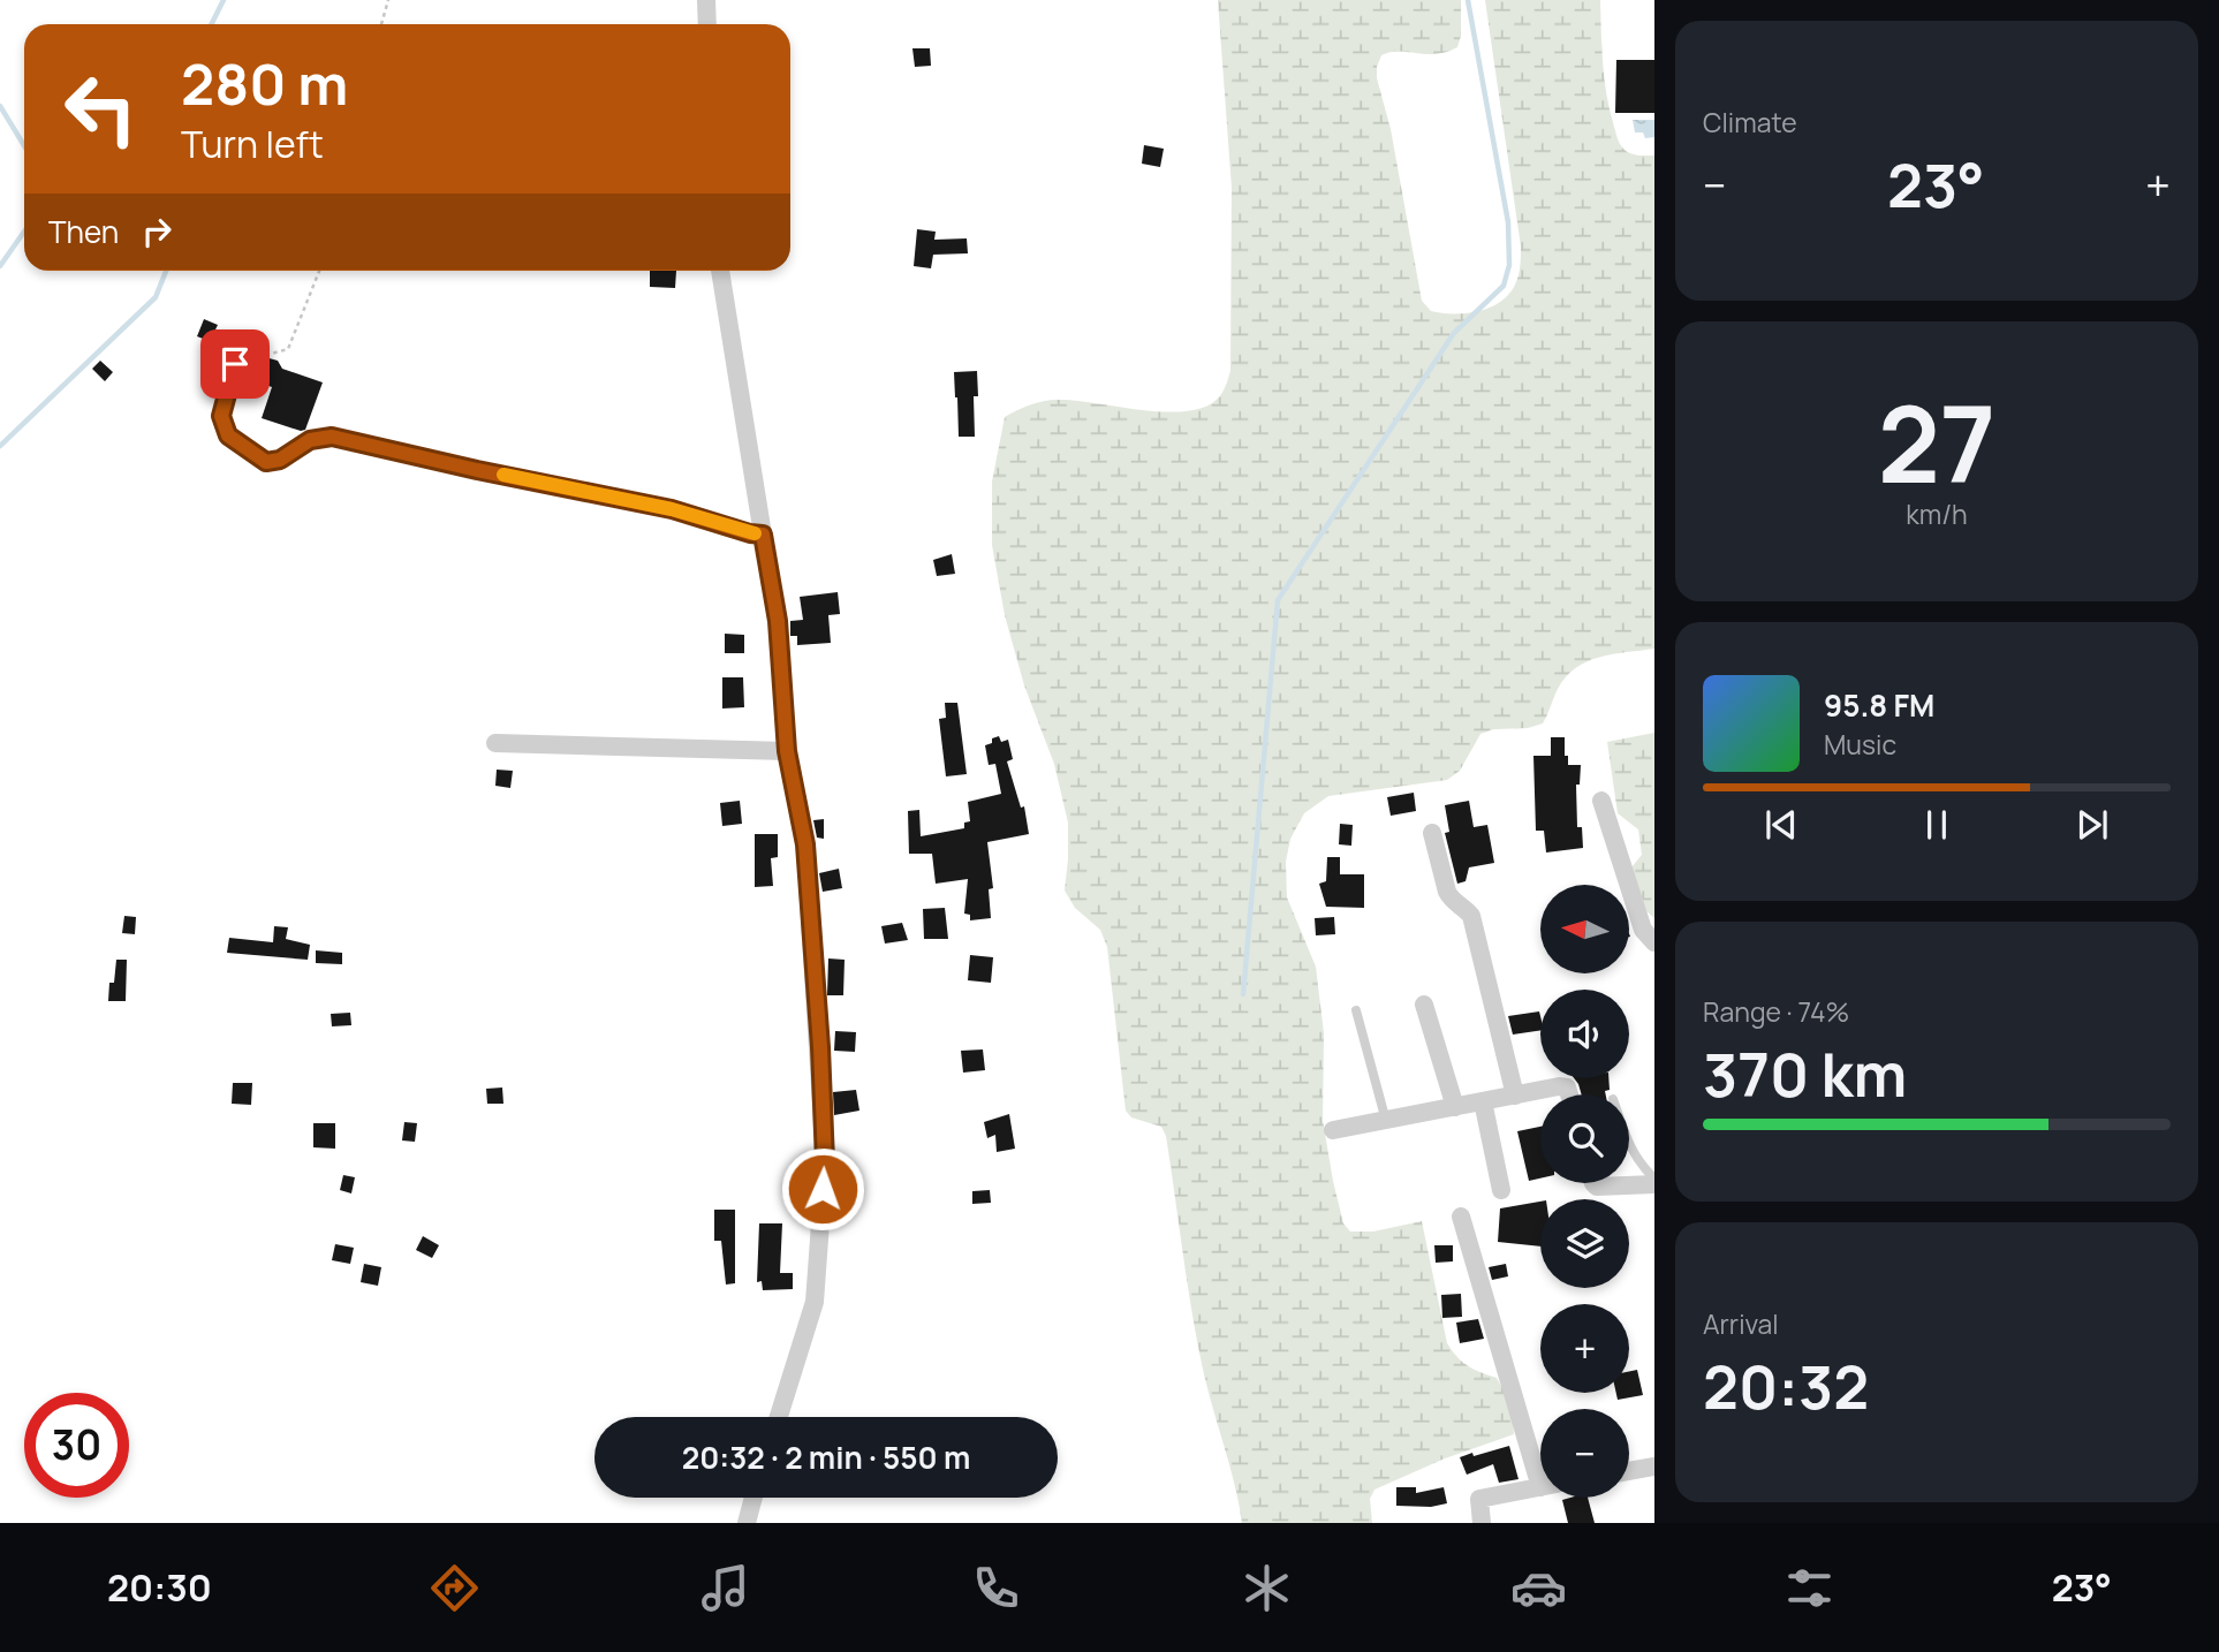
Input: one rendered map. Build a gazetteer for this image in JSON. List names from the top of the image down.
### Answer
{
  "north": "left",
  "page": {
    "tile": [
      "Climate",
      ["27", "km/h"],
      ["Range · 74%", "370 km"],
      ["Arrival", "20:32"]
    ],
    "turn": ["280 m", "Turn left"],
    "heat": ["−", "23°", "+"],
    "then": "Then",
    "song": ["95.8 FM", "Music"],
    "map_buttons": ["+", "−"],
    "limit": "30",
    "trip": "20:32 · 2 min · 550 m",
    "tabs": ["20:30", "23°"]
  }
}
